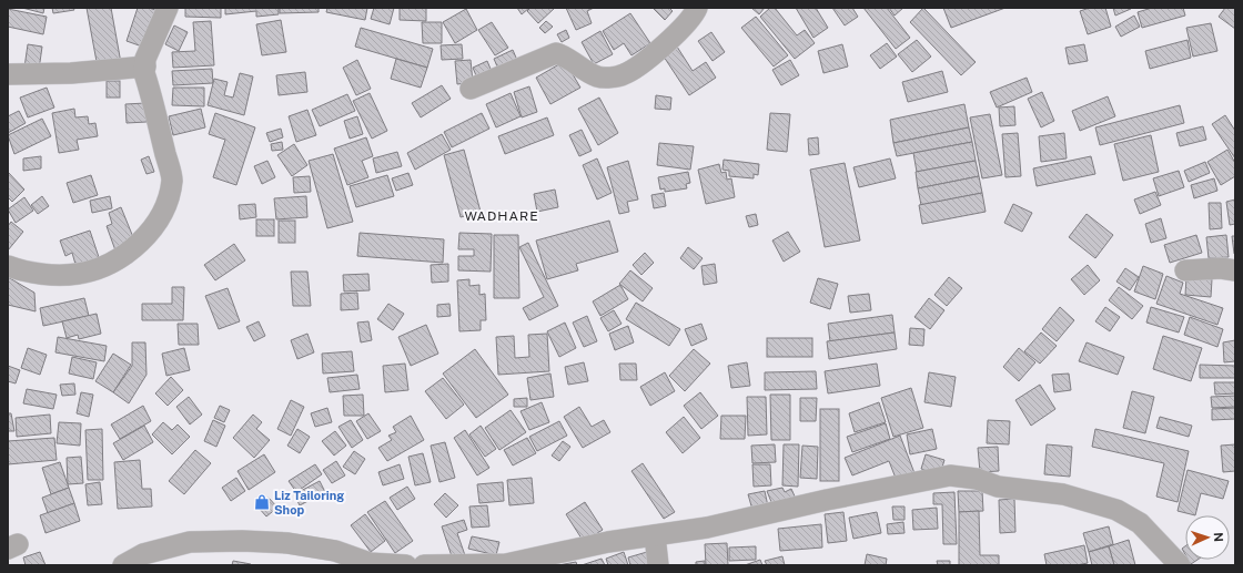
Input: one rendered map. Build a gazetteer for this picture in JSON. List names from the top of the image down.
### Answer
{
  "districts": ["WADHARE"],
  "places": {
    "shop": ["Liz Tailoring Shop"]
  },
  "north": "right"
}
